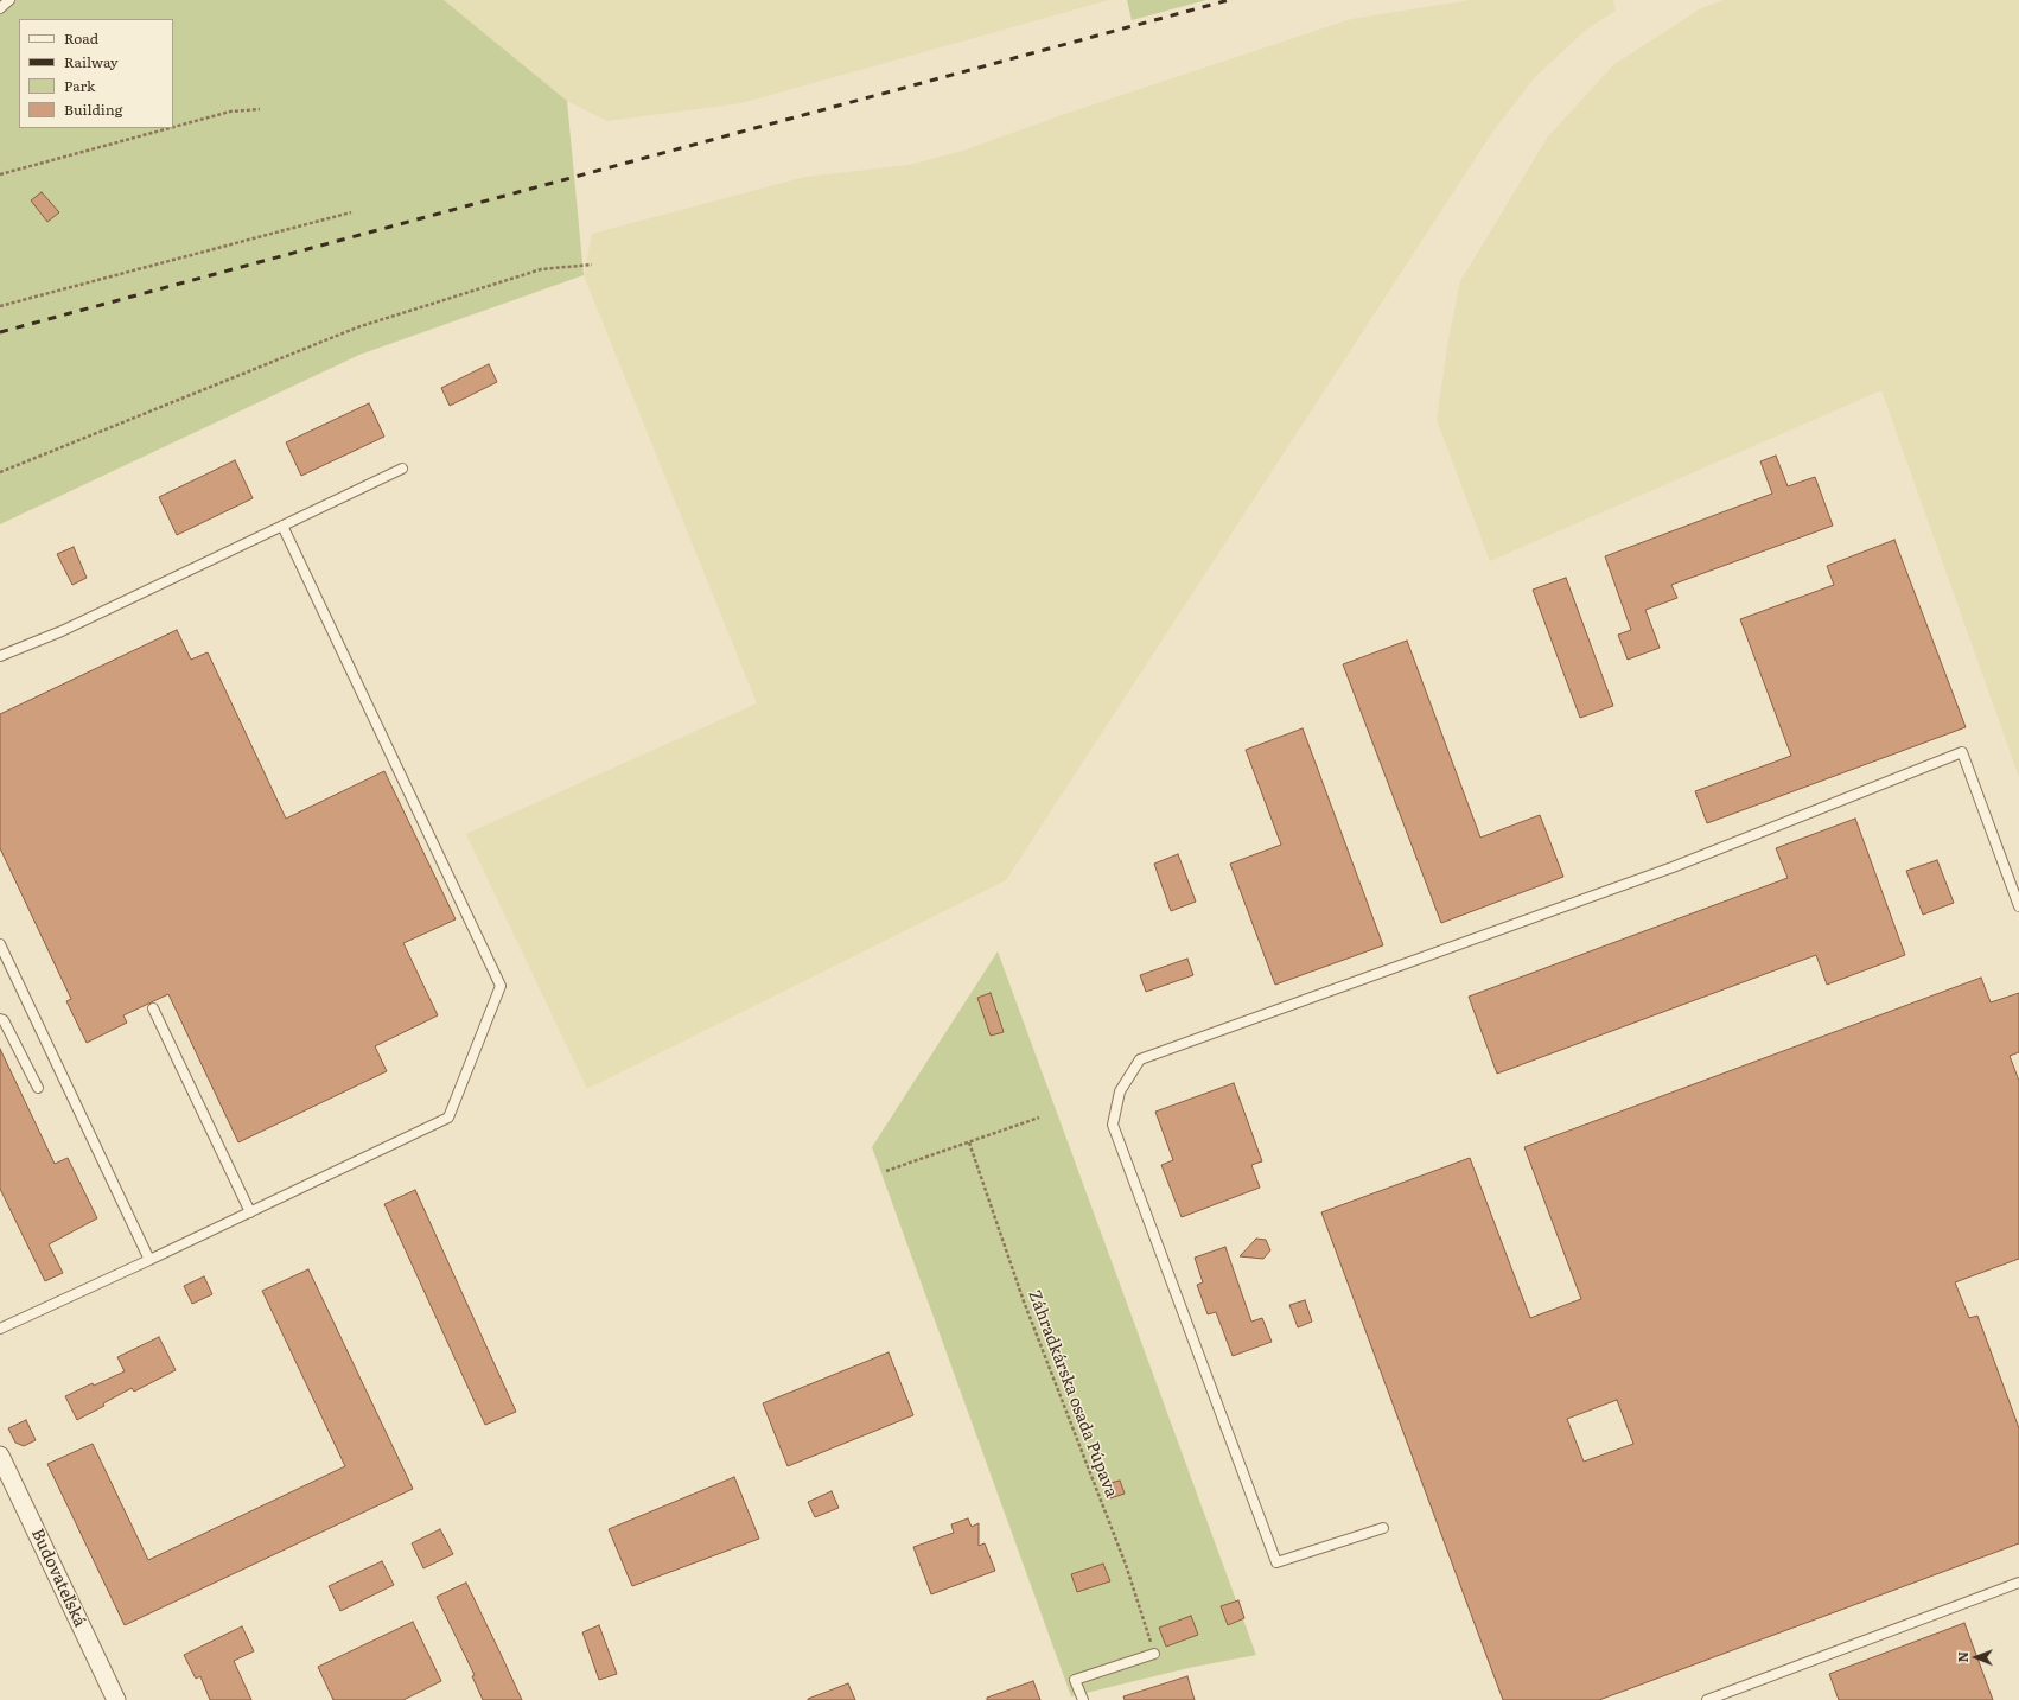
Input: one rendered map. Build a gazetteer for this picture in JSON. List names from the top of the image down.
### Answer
{
  "streets": {
    "street": ["Budovateľská"],
    "path": ["Záhradkárska osada Púpava"]
  },
  "legend": [
    "Road",
    "Railway",
    "Park",
    "Building"
  ],
  "north": "left"
}
